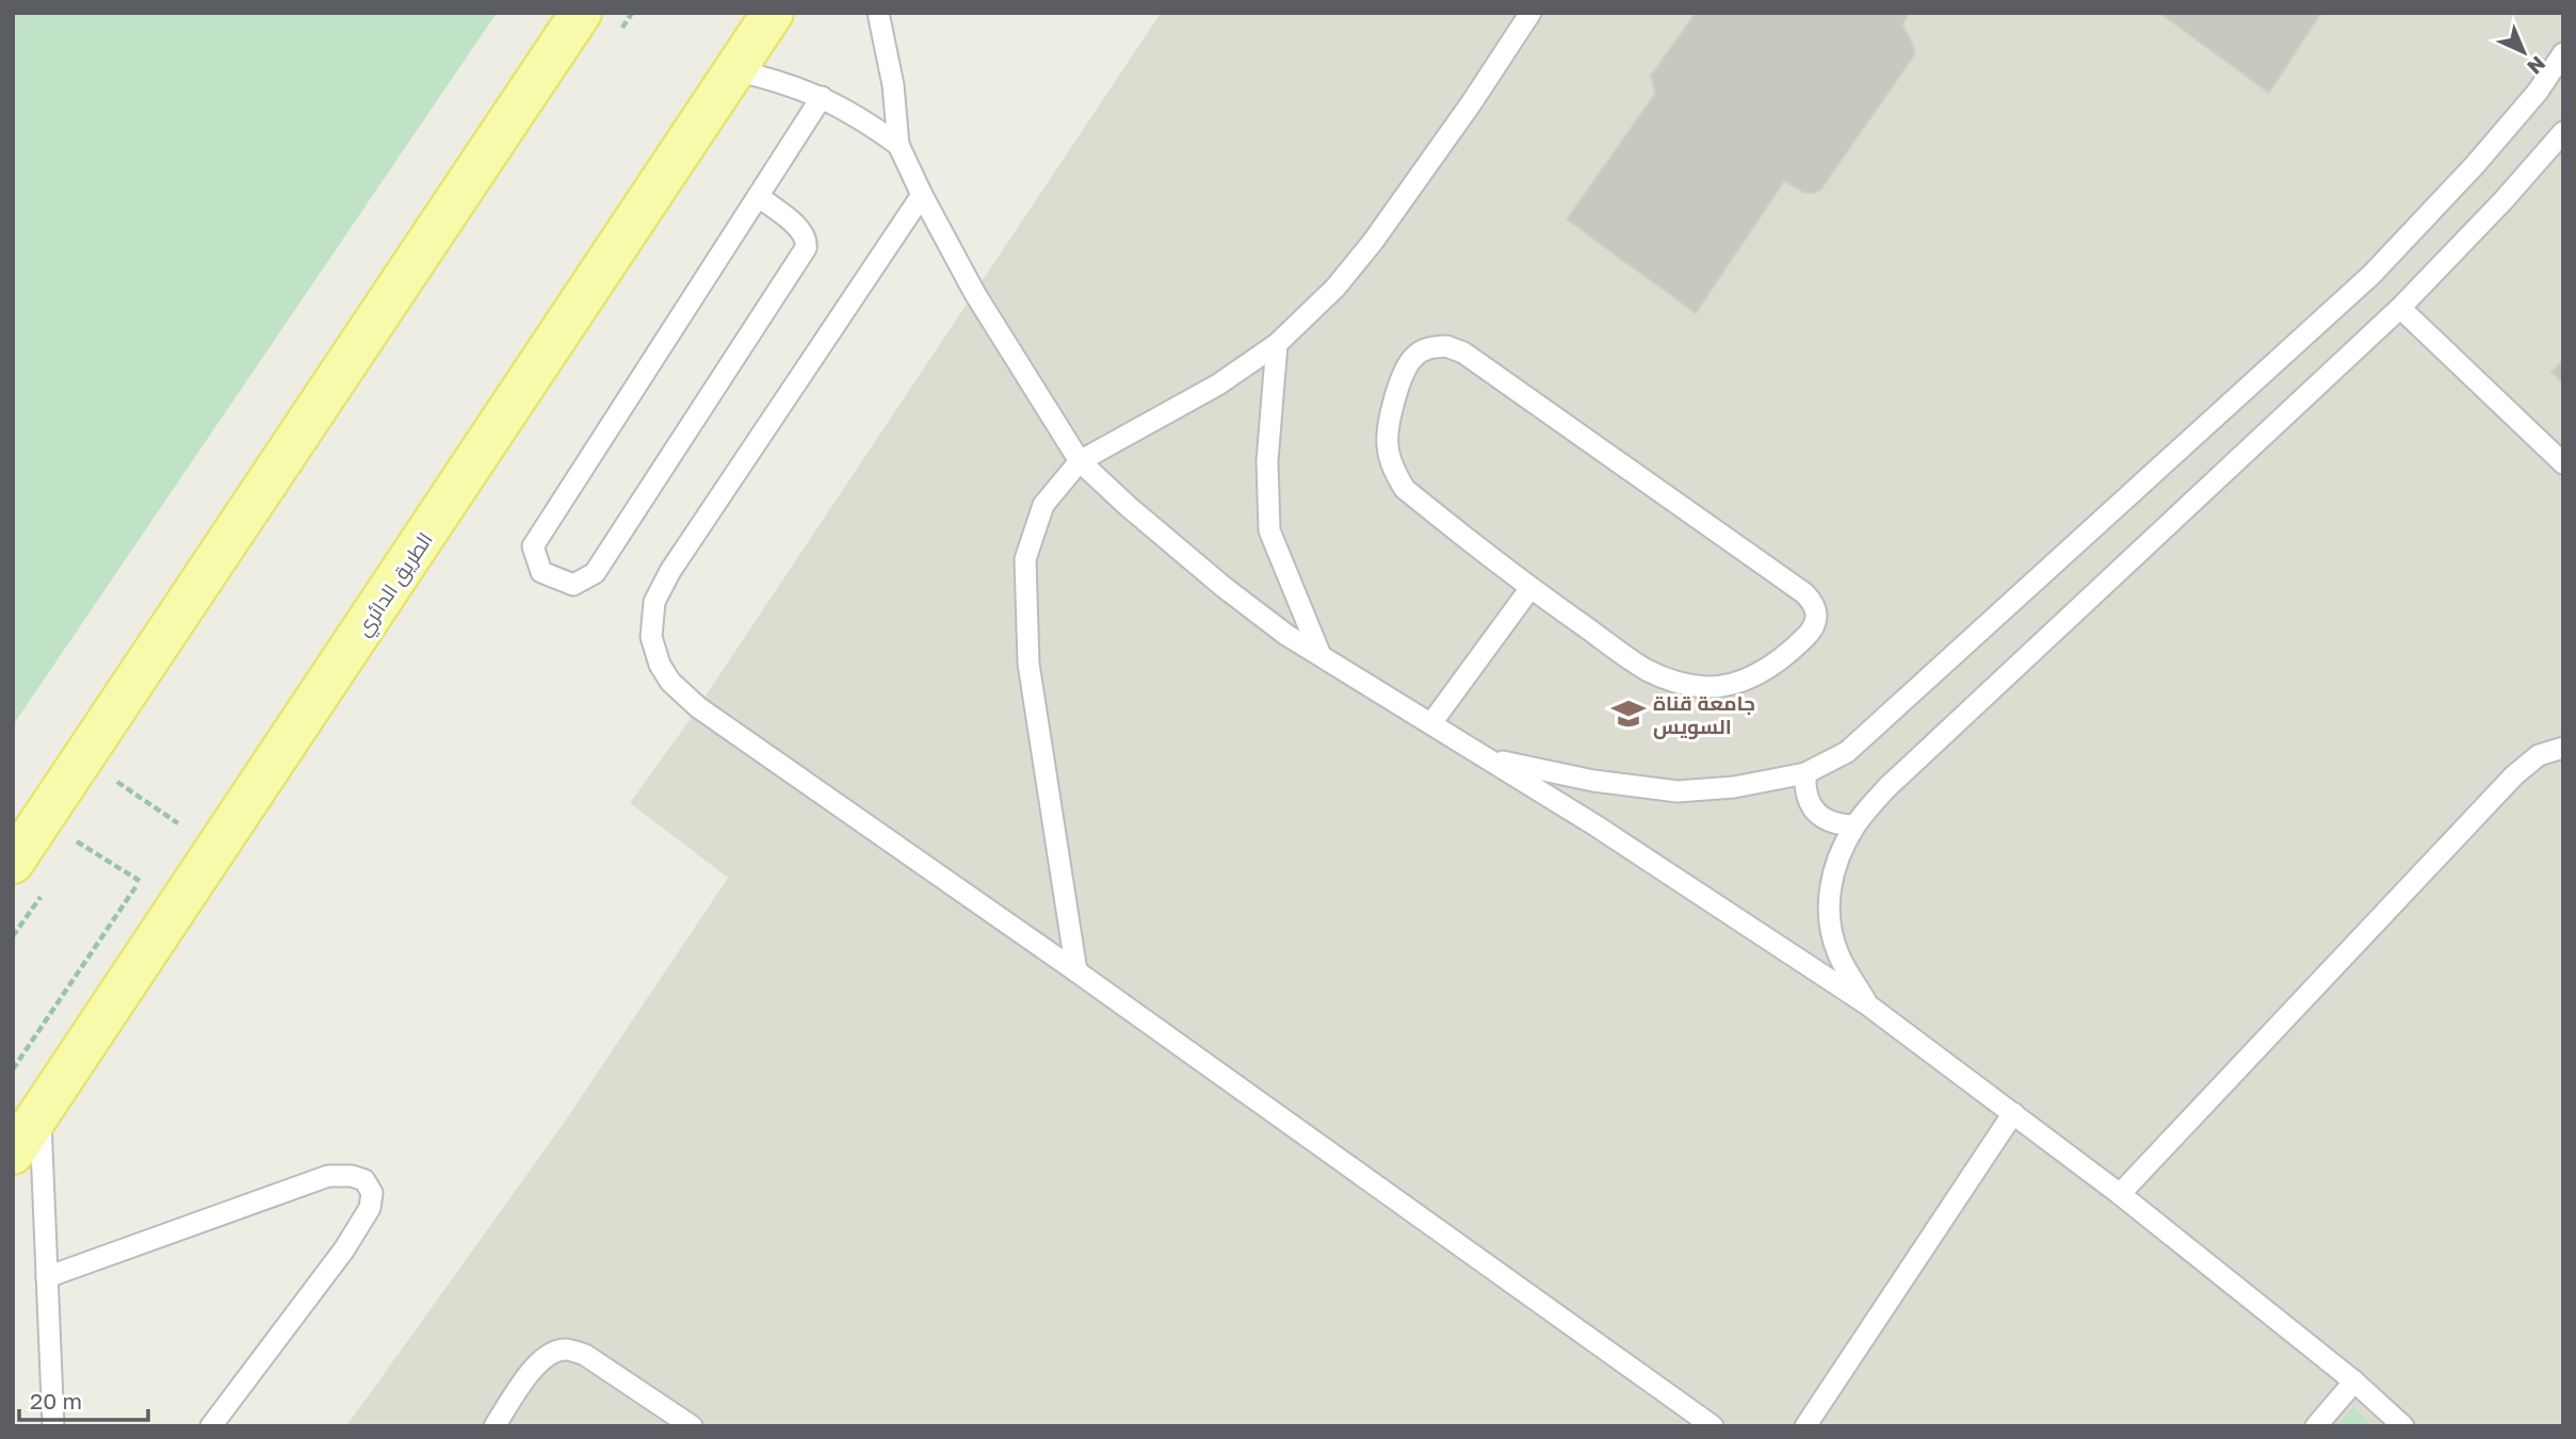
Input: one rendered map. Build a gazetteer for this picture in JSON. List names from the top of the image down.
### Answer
{
  "streets": {
    "main road": ["الطريق الدائري"]
  },
  "places": {
    "school or university": ["جامعة قناة السويس"]
  },
  "scale_bar": "20 m",
  "north": "bottom right"
}
